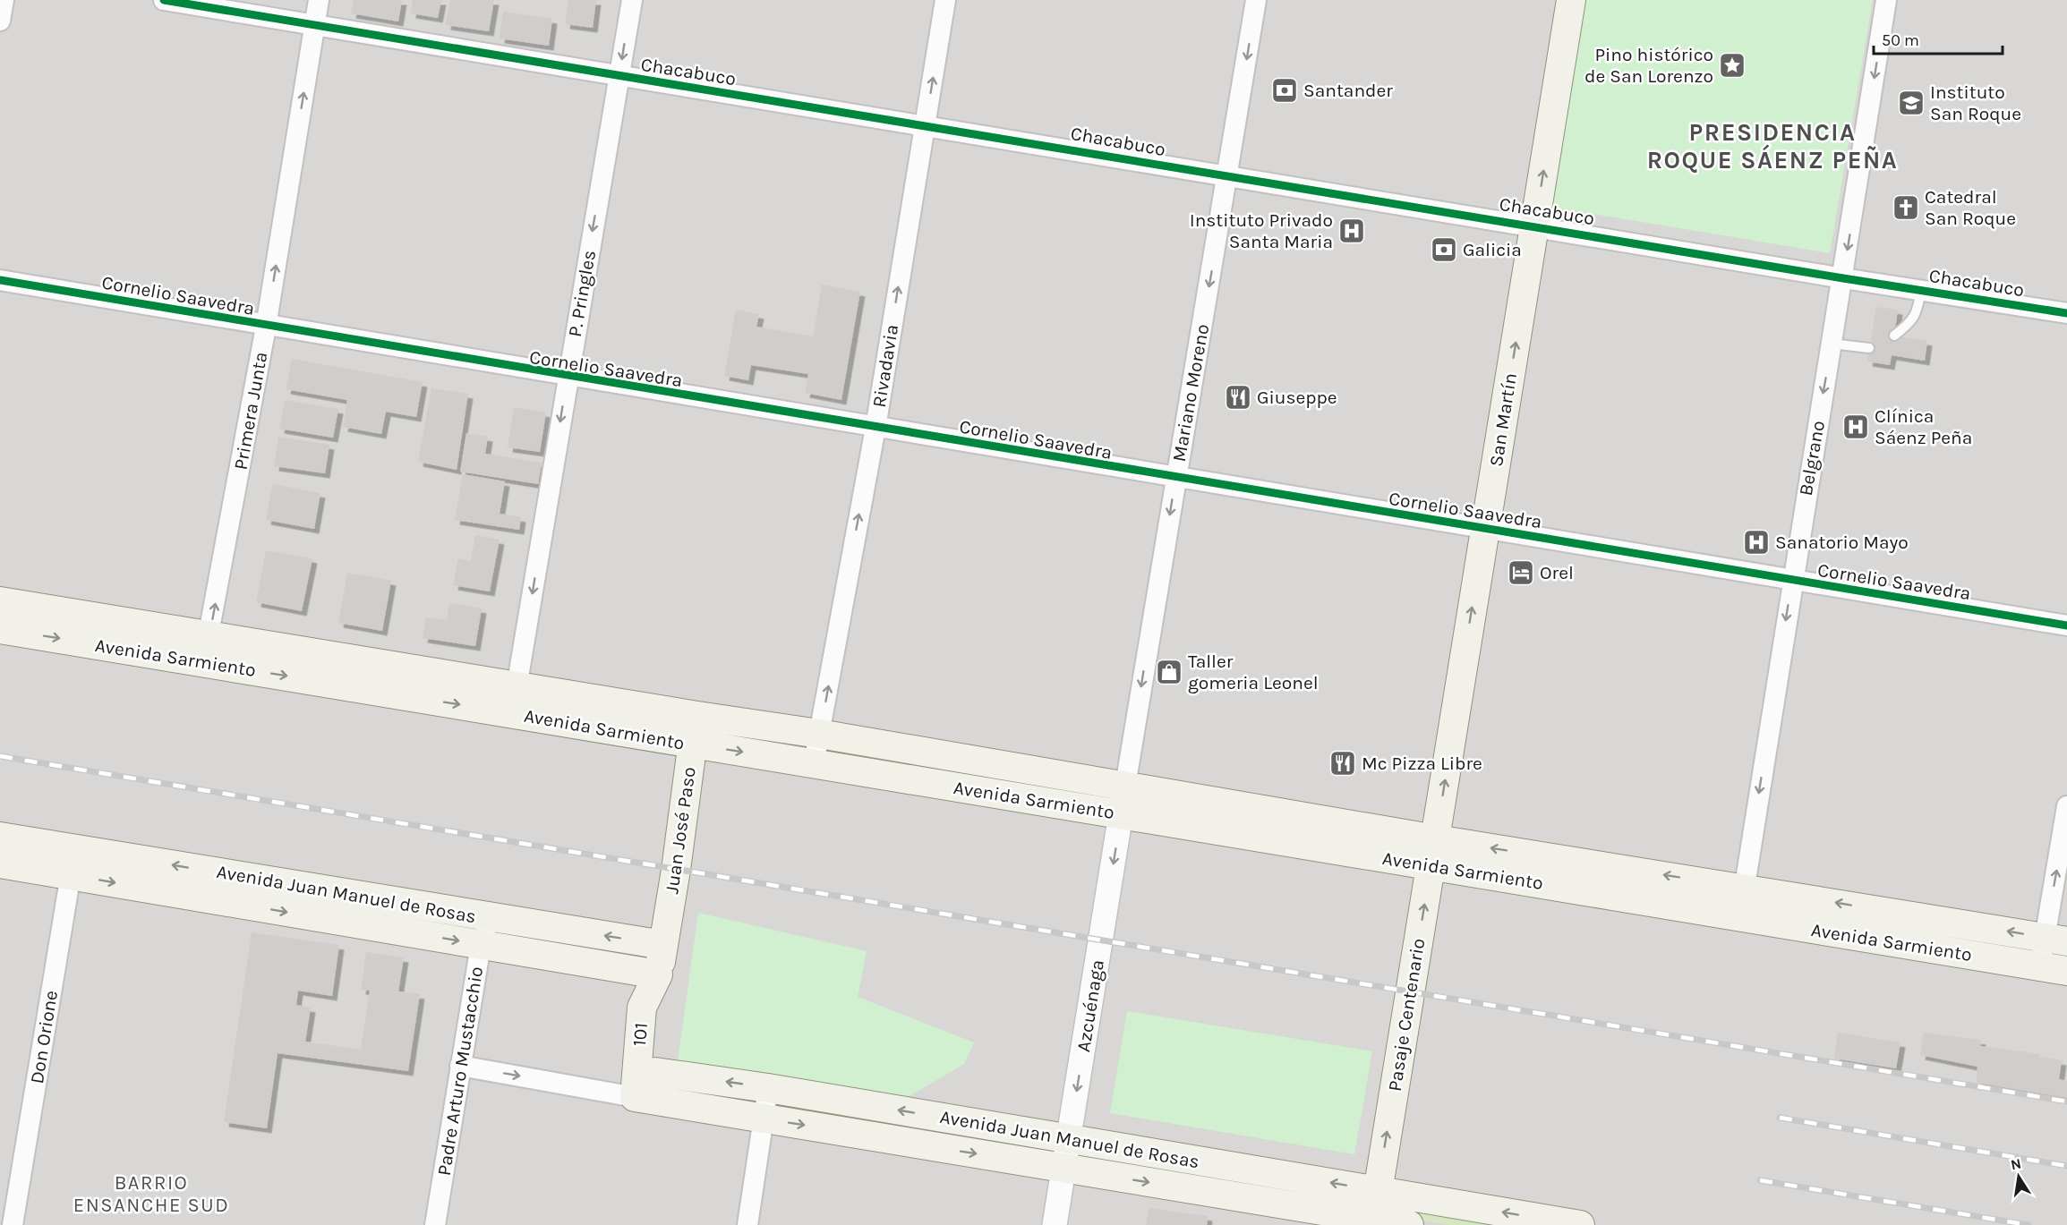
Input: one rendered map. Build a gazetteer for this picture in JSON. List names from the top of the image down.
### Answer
{
  "streets": {
    "main road": [
      "San Martín",
      "Avenida Sarmiento",
      "Juan José Paso",
      "Avenida Juan Manuel de Rosas",
      "Pasaje Centenario",
      "101"
    ],
    "street": [
      "Chacabuco",
      "P. Pringles",
      "Cornelio Saavedra",
      "Rivadavia",
      "Mariano Moreno",
      "Primera Junta",
      "Belgrano",
      "Azcuénaga",
      "Don Orione",
      "Padre Arturo Mustacchio"
    ]
  },
  "crossings": [
    ["Chacabuco", "P. Pringles"],
    ["Chacabuco", "Rivadavia"],
    ["Chacabuco", "Mariano Moreno"],
    ["Chacabuco", "Primera Junta"],
    ["Chacabuco", "San Martín"],
    ["Chacabuco", "Belgrano"],
    ["P. Pringles", "Cornelio Saavedra"],
    ["P. Pringles", "Avenida Sarmiento"],
    ["Cornelio Saavedra", "Rivadavia"],
    ["Cornelio Saavedra", "Mariano Moreno"],
    ["Cornelio Saavedra", "Primera Junta"],
    ["Cornelio Saavedra", "San Martín"],
    ["Cornelio Saavedra", "Belgrano"],
    ["Rivadavia", "Avenida Sarmiento"],
    ["Mariano Moreno", "Avenida Sarmiento"],
    ["Mariano Moreno", "Azcuénaga"],
    ["Primera Junta", "Avenida Sarmiento"],
    ["San Martín", "Avenida Sarmiento"],
    ["San Martín", "Pasaje Centenario"],
    ["Belgrano", "Avenida Sarmiento"],
    ["Avenida Sarmiento", "Juan José Paso"],
    ["Avenida Sarmiento", "Azcuénaga"],
    ["Avenida Sarmiento", "Pasaje Centenario"],
    ["Juan José Paso", "Avenida Juan Manuel de Rosas"],
    ["Avenida Juan Manuel de Rosas", "Azcuénaga"],
    ["Avenida Juan Manuel de Rosas", "Pasaje Centenario"],
    ["Avenida Juan Manuel de Rosas", "101"],
    ["Avenida Juan Manuel de Rosas", "Don Orione"],
    ["Avenida Juan Manuel de Rosas", "Padre Arturo Mustacchio"]
  ],
  "one_way": [
    "P. Pringles",
    "Rivadavia",
    "Mariano Moreno",
    "Primera Junta",
    "San Martín",
    "Belgrano",
    "Azcuénaga",
    "Pasaje Centenario"
  ],
  "districts": ["PRESIDENCIA ROQUE SÁENZ PEÑA", "BARRIO ENSANCHE SUD"],
  "places": {
    "place": ["Pino histórico de San Lorenzo"],
    "bank": ["Santander", "Galicia"],
    "school or university": ["Instituto San Roque"],
    "church": ["Catedral San Roque"],
    "hospital": ["Instituto Privado Santa Maria", "Clínica Sáenz Peña", "Sanatorio Mayo"],
    "restaurant": ["Giuseppe", "Mc Pizza Libre"],
    "hotel": ["Orel"],
    "shop": ["Taller gomeria Leonel"]
  },
  "scale_bar": "50 m",
  "north": "top"
}
